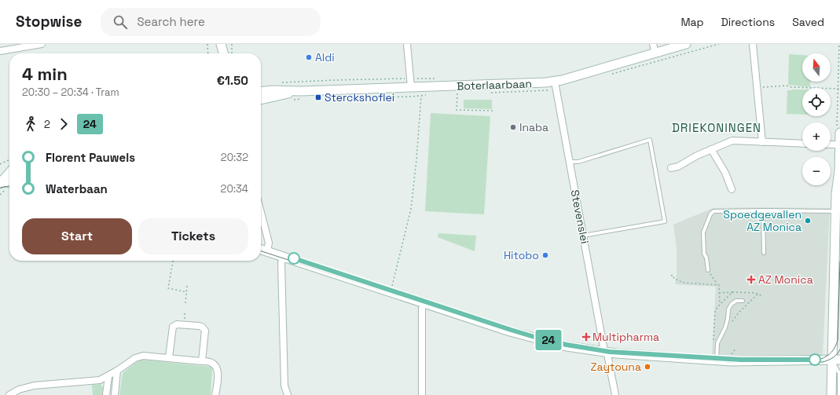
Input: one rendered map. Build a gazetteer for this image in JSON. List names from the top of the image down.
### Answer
{
  "streets": {
    "street": ["Boterlaarbaan", "Stevenslei"]
  },
  "crossings": [
    ["Boterlaarbaan", "Stevenslei"]
  ],
  "districts": ["DRIEKONINGEN"],
  "places": {
    "other": [
      "Aldi",
      "Inaba",
      "Spoedgevallen AZ Monica",
      "Hitobo",
      "Zaytouna"
    ],
    "transit": ["Sterckshoflei"],
    "health": ["AZ Monica", "Multipharma"]
  },
  "lines": ["tram line 24"],
  "north": "top",
  "page": {
    "header": "Stopwise",
    "search": "Search here",
    "nav": ["Map", "Directions", "Saved"],
    "on_map": "24",
    "map_buttons": ["+", "−"],
    "heading": ["4 min", "20:30 – 20:34 · Tram", "€1.50"],
    "legs": ["2", "24"],
    "list": [
      {
        "name": "Florent Pauwels",
        "value": "20:32"
      },
      {
        "name": "Waterbaan",
        "value": "20:34"
      }
    ],
    "buttons": ["Start", "Tickets"]
  }
}
